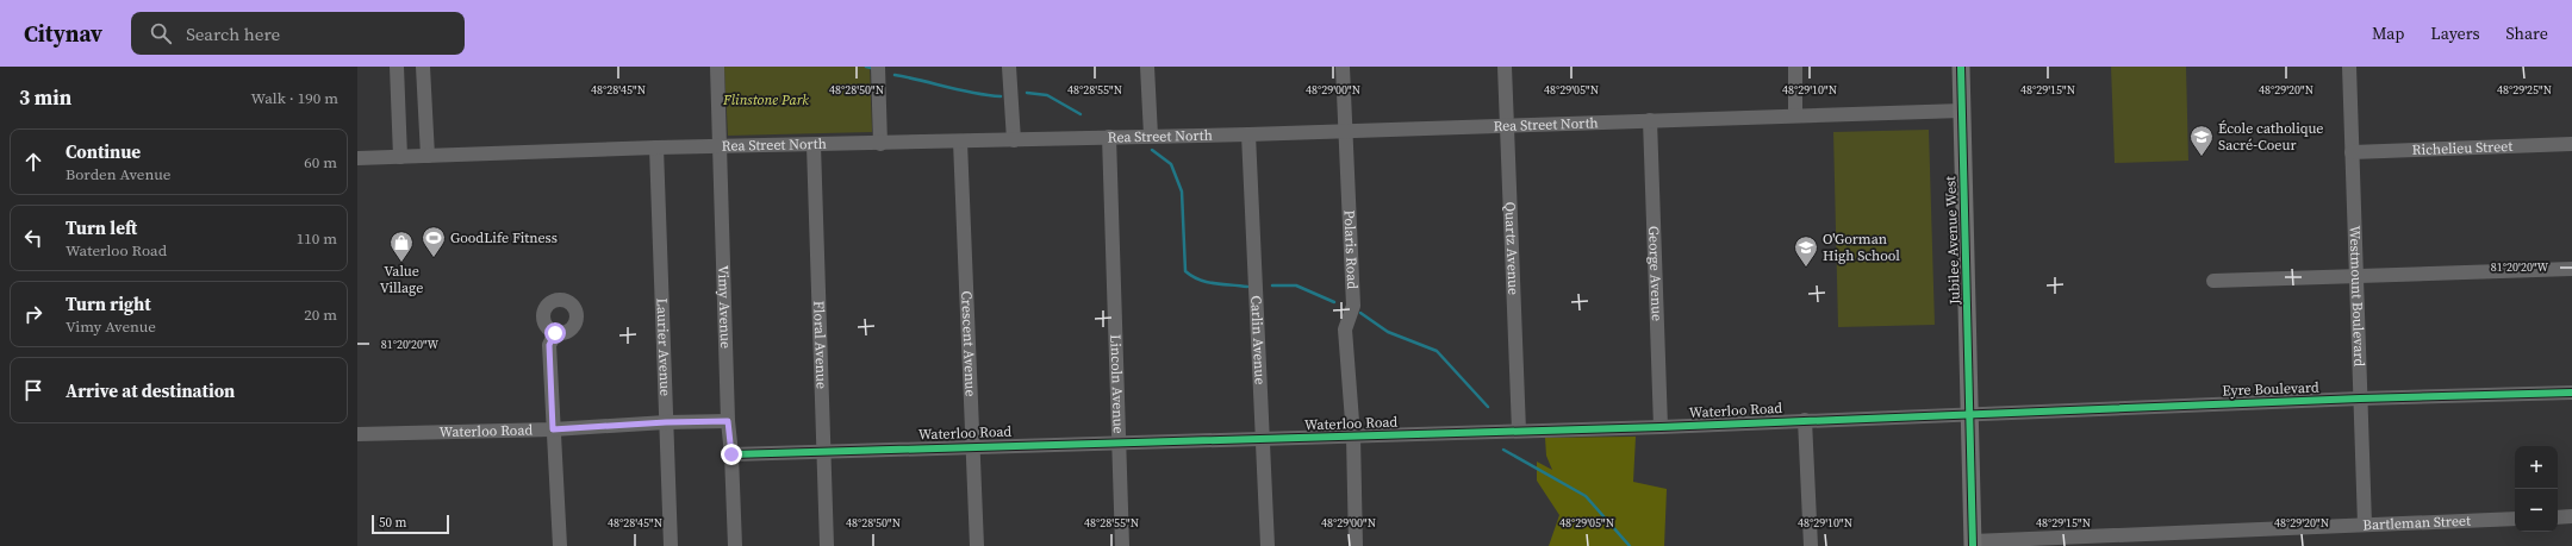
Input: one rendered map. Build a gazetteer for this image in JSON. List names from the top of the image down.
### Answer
{
  "streets": {
    "main road": ["Jubilee Avenue West"],
    "street": [
      "Rea Street North",
      "Richelieu Street",
      "Quartz Avenue",
      "Polaris Road",
      "George Avenue",
      "Westmount Boulevard",
      "Vimy Avenue",
      "Carlin Avenue",
      "Crescent Avenue",
      "Floral Avenue",
      "Laurier Avenue",
      "Lincoln Avenue",
      "Eyre Boulevard",
      "Waterloo Road",
      "Bartleman Street"
    ]
  },
  "crossings": [
    ["Rea Street North", "Jubilee Avenue West"],
    ["Rea Street North", "Quartz Avenue"],
    ["Rea Street North", "Polaris Road"],
    ["Rea Street North", "George Avenue"],
    ["Rea Street North", "Vimy Avenue"],
    ["Rea Street North", "Carlin Avenue"],
    ["Rea Street North", "Crescent Avenue"],
    ["Rea Street North", "Floral Avenue"],
    ["Rea Street North", "Laurier Avenue"],
    ["Rea Street North", "Lincoln Avenue"],
    ["Richelieu Street", "Westmount Boulevard"],
    ["Jubilee Avenue West", "Eyre Boulevard"],
    ["Jubilee Avenue West", "Waterloo Road"],
    ["Jubilee Avenue West", "Bartleman Street"],
    ["Quartz Avenue", "Waterloo Road"],
    ["Polaris Road", "Waterloo Road"],
    ["George Avenue", "Waterloo Road"],
    ["Westmount Boulevard", "Eyre Boulevard"],
    ["Westmount Boulevard", "Bartleman Street"],
    ["Vimy Avenue", "Waterloo Road"],
    ["Carlin Avenue", "Waterloo Road"],
    ["Crescent Avenue", "Waterloo Road"],
    ["Floral Avenue", "Waterloo Road"],
    ["Laurier Avenue", "Waterloo Road"],
    ["Lincoln Avenue", "Waterloo Road"],
    ["Eyre Boulevard", "Waterloo Road"]
  ],
  "parks": ["Flinstone Park"],
  "places": {
    "school or university": ["École catholique Sacré-Coeur", "O'Gorman High School"],
    "sports": ["GoodLife Fitness"],
    "shop": ["Value Village"]
  },
  "scale_bar": "50 m",
  "page": {
    "header": "Citynav",
    "search": "Search here",
    "nav": ["Map", "Layers", "Share"],
    "heading": ["3 min", "Walk · 190 m"],
    "list": [
      ["Continue", "Borden Avenue", "60 m"],
      ["Turn left", "Waterloo Road", "110 m"],
      ["Turn right", "Vimy Avenue", "20 m"],
      "Arrive at destination"
    ],
    "map_buttons": ["+", "−"],
    "scale": "50 m"
  },
  "coordinates": [
    "48°28'45\"N",
    "48°28'50\"N",
    "48°28'55\"N",
    "48°29'00\"N",
    "48°29'05\"N",
    "48°29'10\"N",
    "48°29'15\"N",
    "48°29'20\"N",
    "48°29'25\"N",
    "81°20'20\"W"
  ]
}
